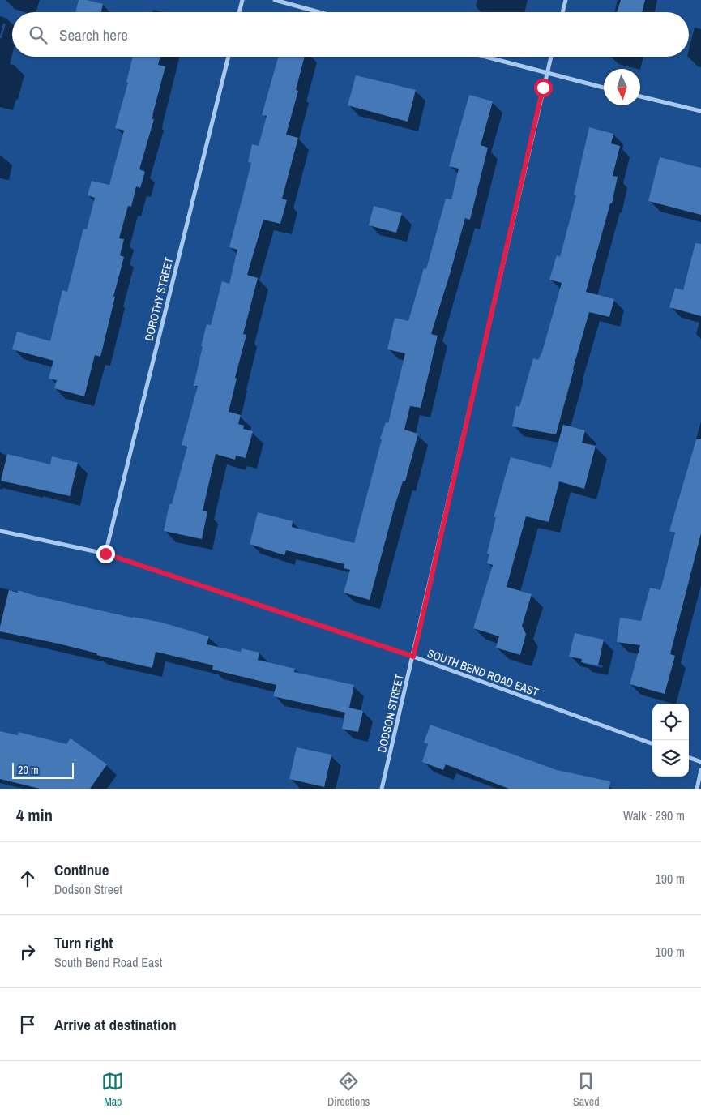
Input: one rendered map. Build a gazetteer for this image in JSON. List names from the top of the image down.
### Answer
{
  "streets": {
    "street": ["DOROTHY STREET", "SOUTH BEND ROAD EAST", "DODSON STREET"]
  },
  "crossings": [
    ["DOROTHY STREET", "SOUTH BEND ROAD EAST"],
    ["SOUTH BEND ROAD EAST", "DODSON STREET"]
  ],
  "scale_bar": "20 m",
  "north": "bottom",
  "page": {
    "search": "Search here",
    "scale": "20 m",
    "heading": ["4 min", "Walk · 290 m"],
    "list": [
      ["Continue", "Dodson Street", "190 m"],
      ["Turn right", "South Bend Road East", "100 m"],
      "Arrive at destination"
    ],
    "nav": ["Map", "Directions", "Saved"]
  }
}
